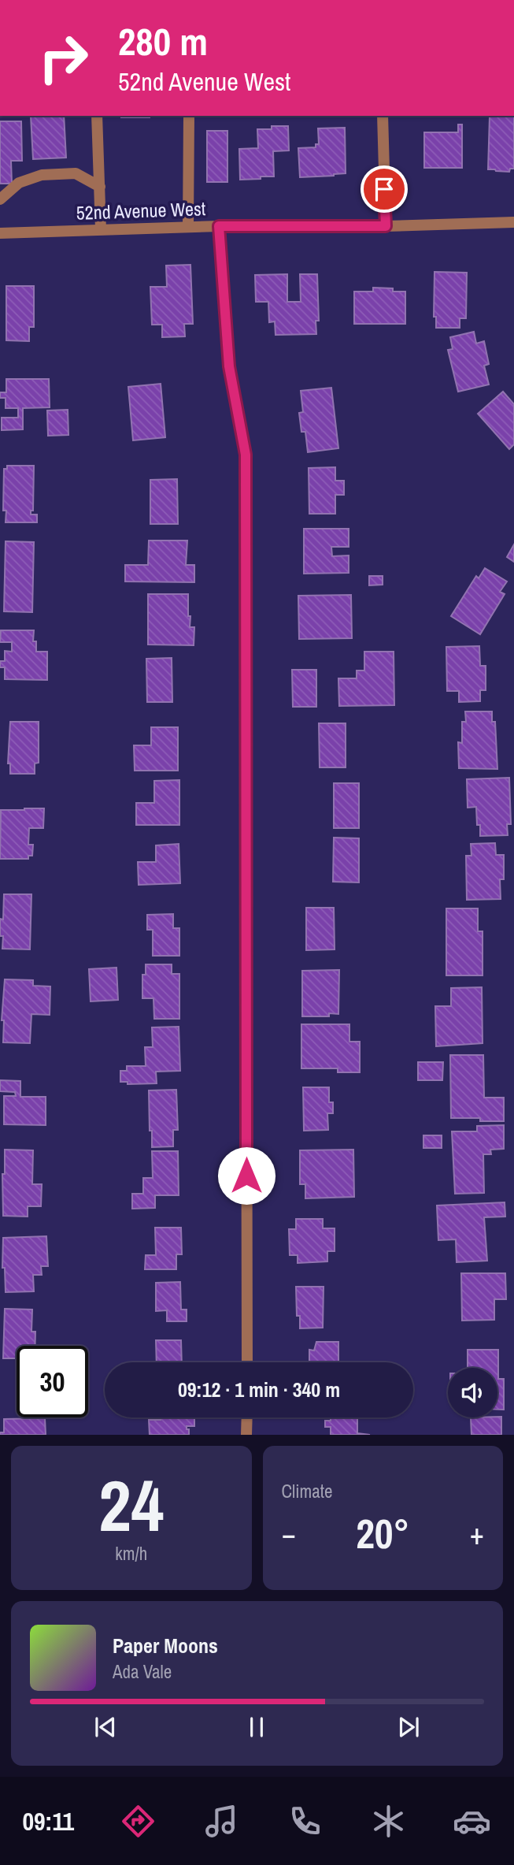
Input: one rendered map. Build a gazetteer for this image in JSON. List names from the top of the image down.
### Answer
{
  "streets": {
    "street": ["52nd Avenue West"]
  },
  "page": {
    "turn": ["280 m", "52nd Avenue West"],
    "limit": "30",
    "trip": "09:12 · 1 min · 340 m",
    "tile": [
      ["24", "km/h"],
      "Climate"
    ],
    "heat": ["−", "20°", "+"],
    "song": ["Paper Moons", "Ada Vale"],
    "tabs": "09:11"
  }
}
